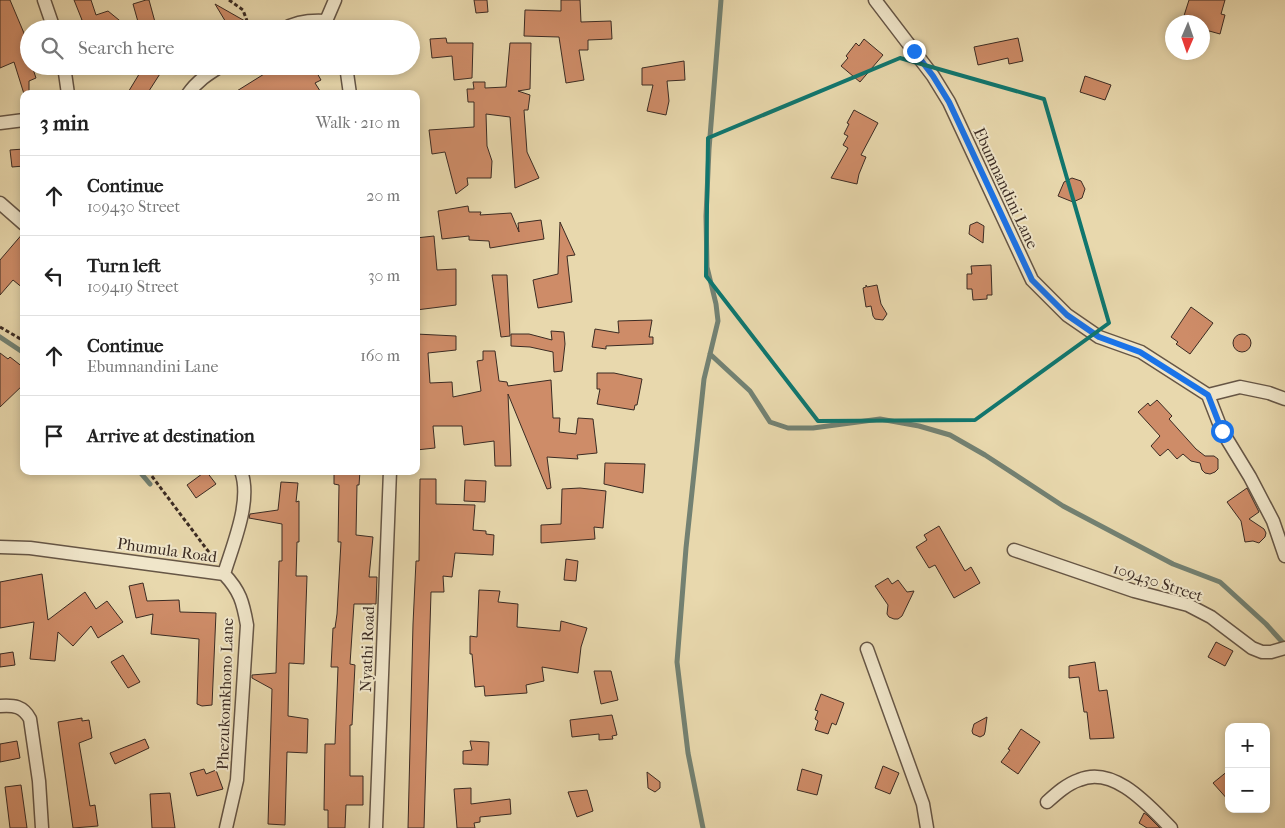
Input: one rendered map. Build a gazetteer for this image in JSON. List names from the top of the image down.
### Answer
{
  "streets": {
    "street": [
      "Ebumnandini Lane",
      "Phumula Road",
      "109430 Street",
      "Nyathi Road",
      "Phezukomkhono Lane"
    ]
  },
  "crossings": [
    ["Phumula Road", "Phezukomkhono Lane"]
  ],
  "north": "bottom",
  "page": {
    "search": "Search here",
    "heading": ["3 min", "Walk · 210 m"],
    "list": [
      ["Continue", "109430 Street", "20 m"],
      ["Turn left", "109419 Street", "30 m"],
      ["Continue", "Ebumnandini Lane", "160 m"],
      "Arrive at destination"
    ],
    "map_buttons": ["+", "−"]
  }
}
